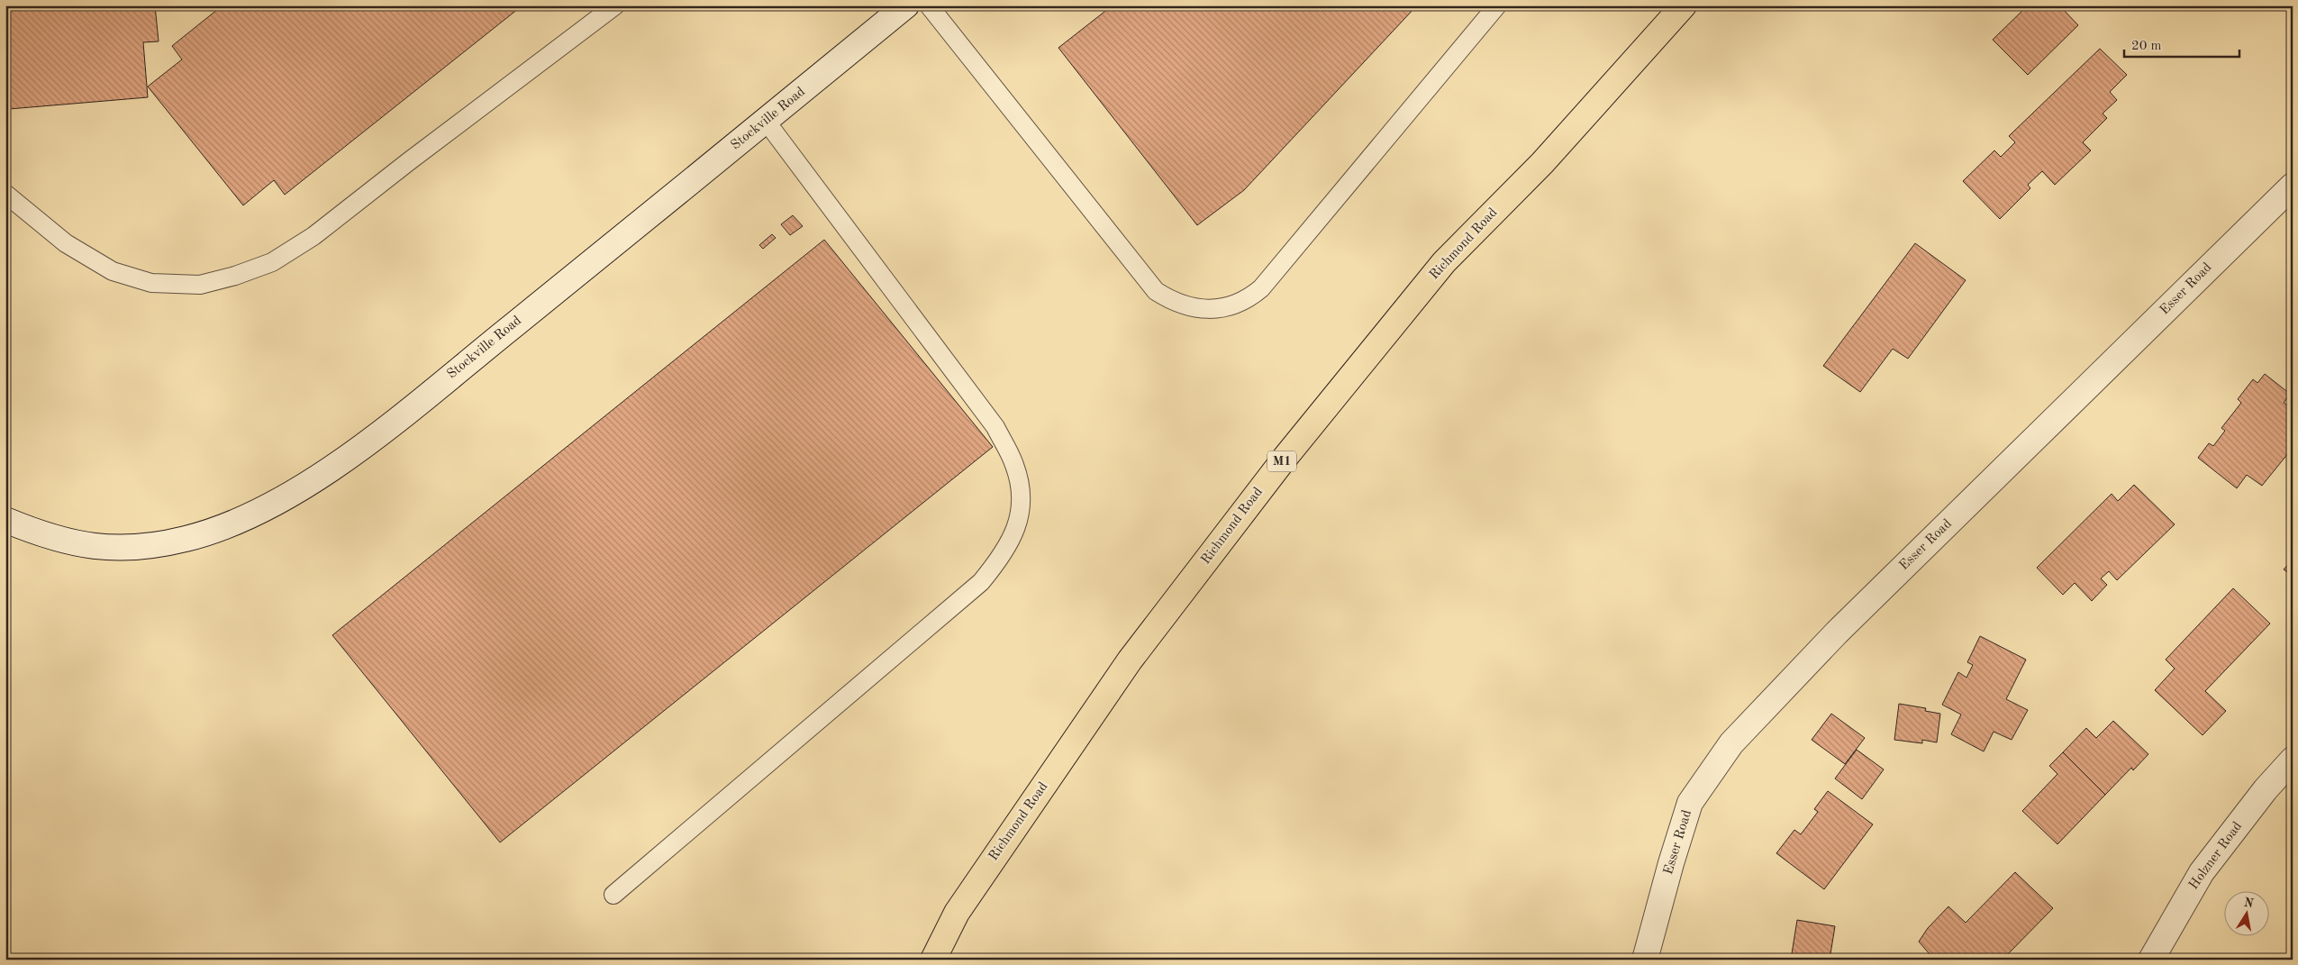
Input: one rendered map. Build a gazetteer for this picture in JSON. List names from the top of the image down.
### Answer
{
  "streets": {
    "highway": ["Richmond Road", "M1"],
    "street": ["Stockville Road", "Esser Road", "Holzner Road"]
  },
  "scale_bar": "20 m",
  "north": "top"
}
